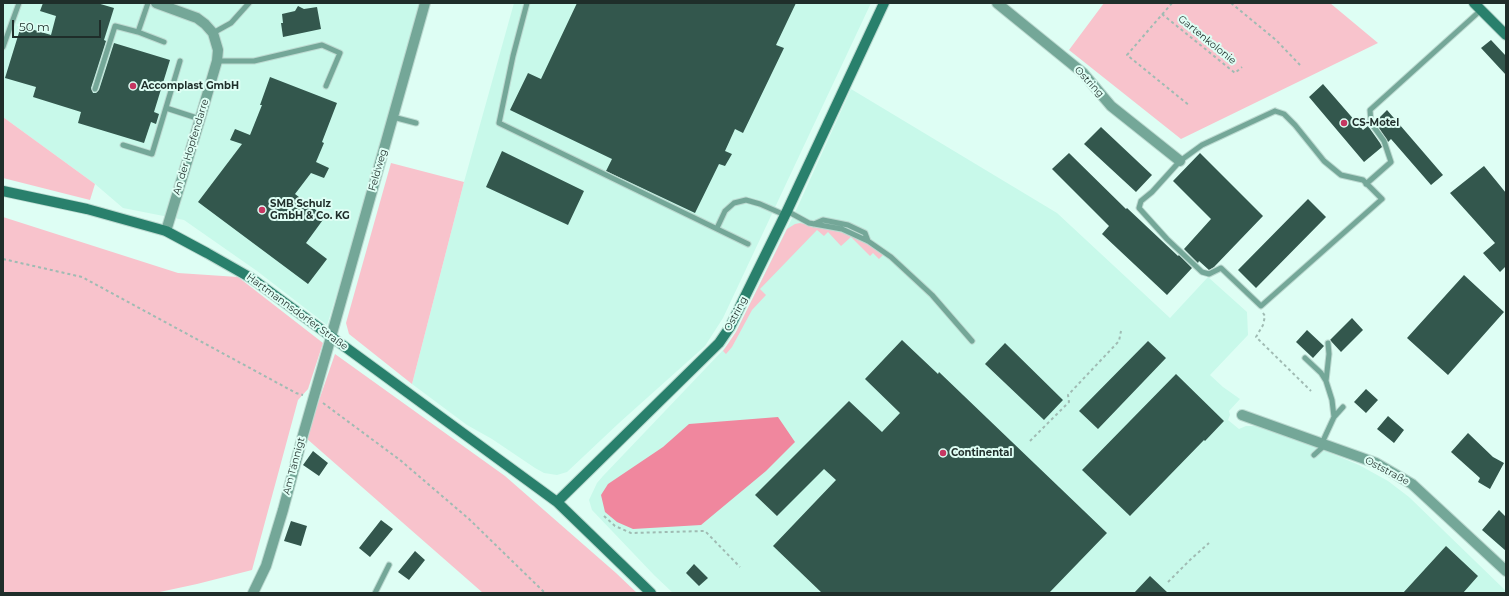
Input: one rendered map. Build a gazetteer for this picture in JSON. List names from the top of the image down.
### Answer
{
  "streets": {
    "main road": ["Ostring", "Hartmannsdorfer Straße"],
    "street": [
      "An der Hopfendarre",
      "Feldweg",
      "Am Tännigt",
      "Oststraße"
    ],
    "path": ["Gartenkolonie"]
  },
  "crossings": [
    ["Ostring", "Hartmannsdorfer Straße"],
    ["An der Hopfendarre", "Hartmannsdorfer Straße"],
    ["Feldweg", "Hartmannsdorfer Straße"],
    ["Feldweg", "Am Tännigt"],
    ["Hartmannsdorfer Straße", "Am Tännigt"]
  ],
  "places": [
    "Accomplast GmbH",
    "CS-Motel",
    "SMB Schulz GmbH & Co. KG",
    "Continental"
  ],
  "scale_bar": "50 m"
}
